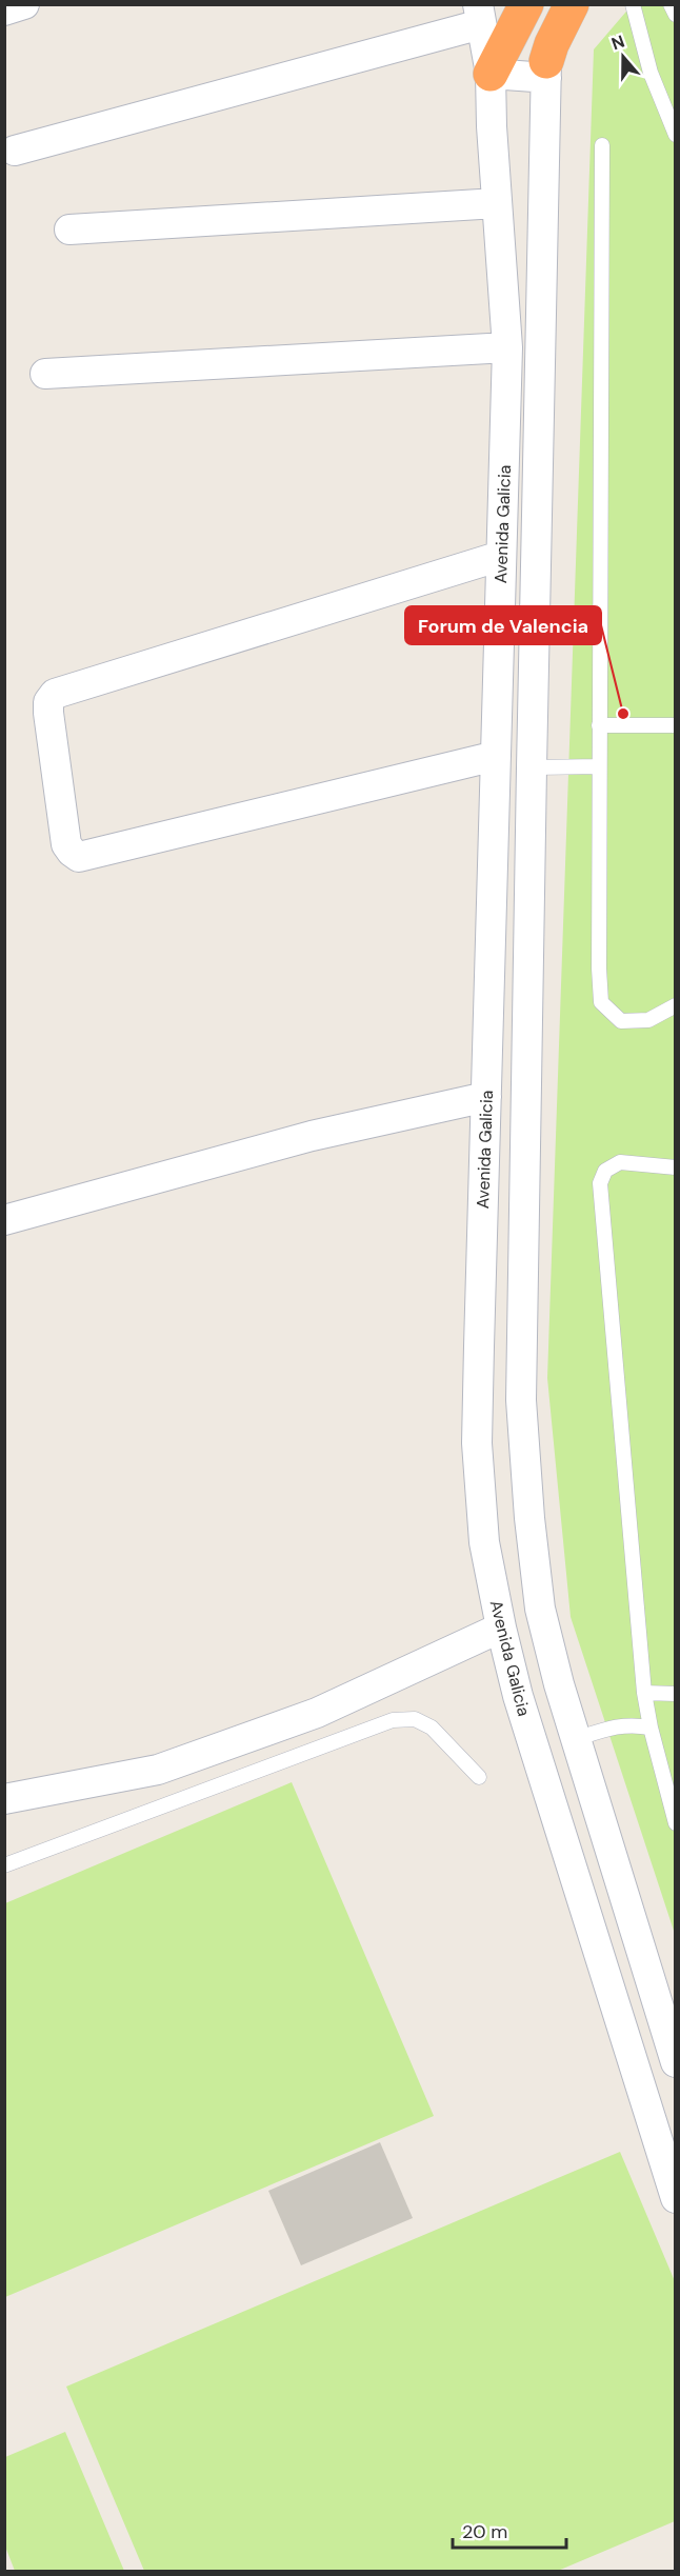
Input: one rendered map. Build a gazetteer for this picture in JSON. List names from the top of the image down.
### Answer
{
  "streets": {
    "street": ["Avenida Galicia"]
  },
  "places": ["Forum de Valencia"],
  "scale_bar": "20 m",
  "north": "top"
}
